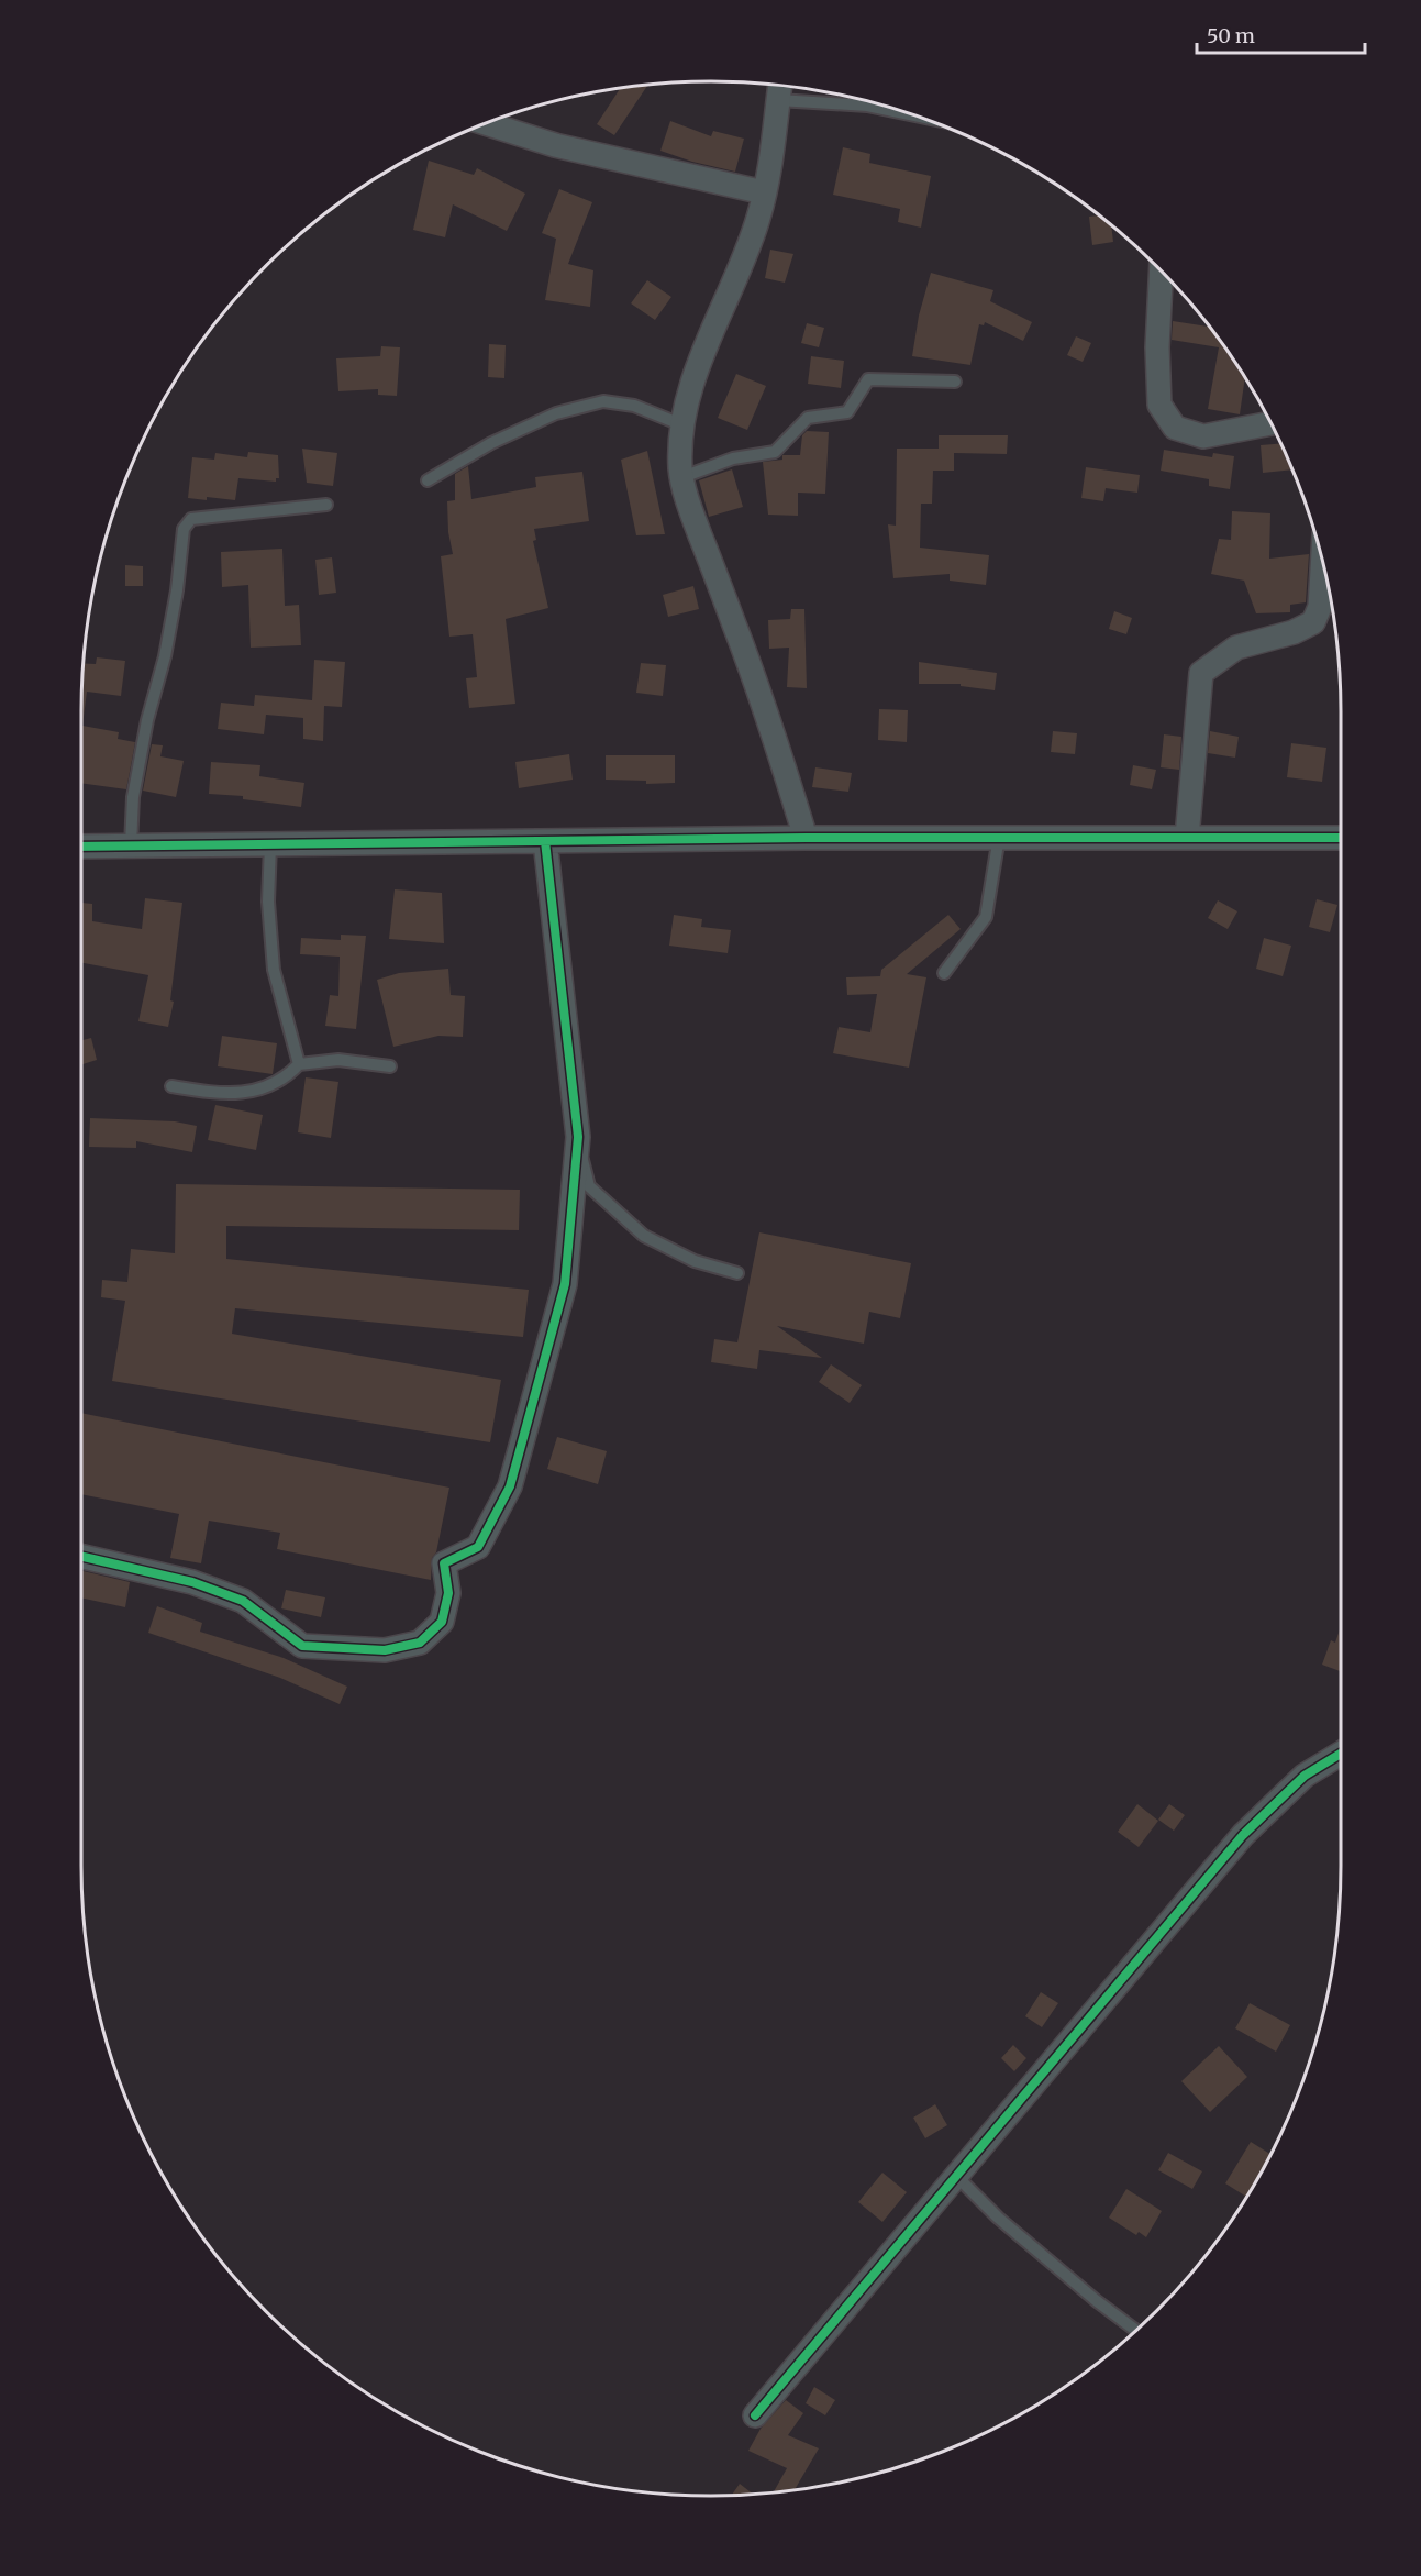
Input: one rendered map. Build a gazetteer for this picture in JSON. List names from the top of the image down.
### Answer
{
  "scale_bar": "50 m"
}
